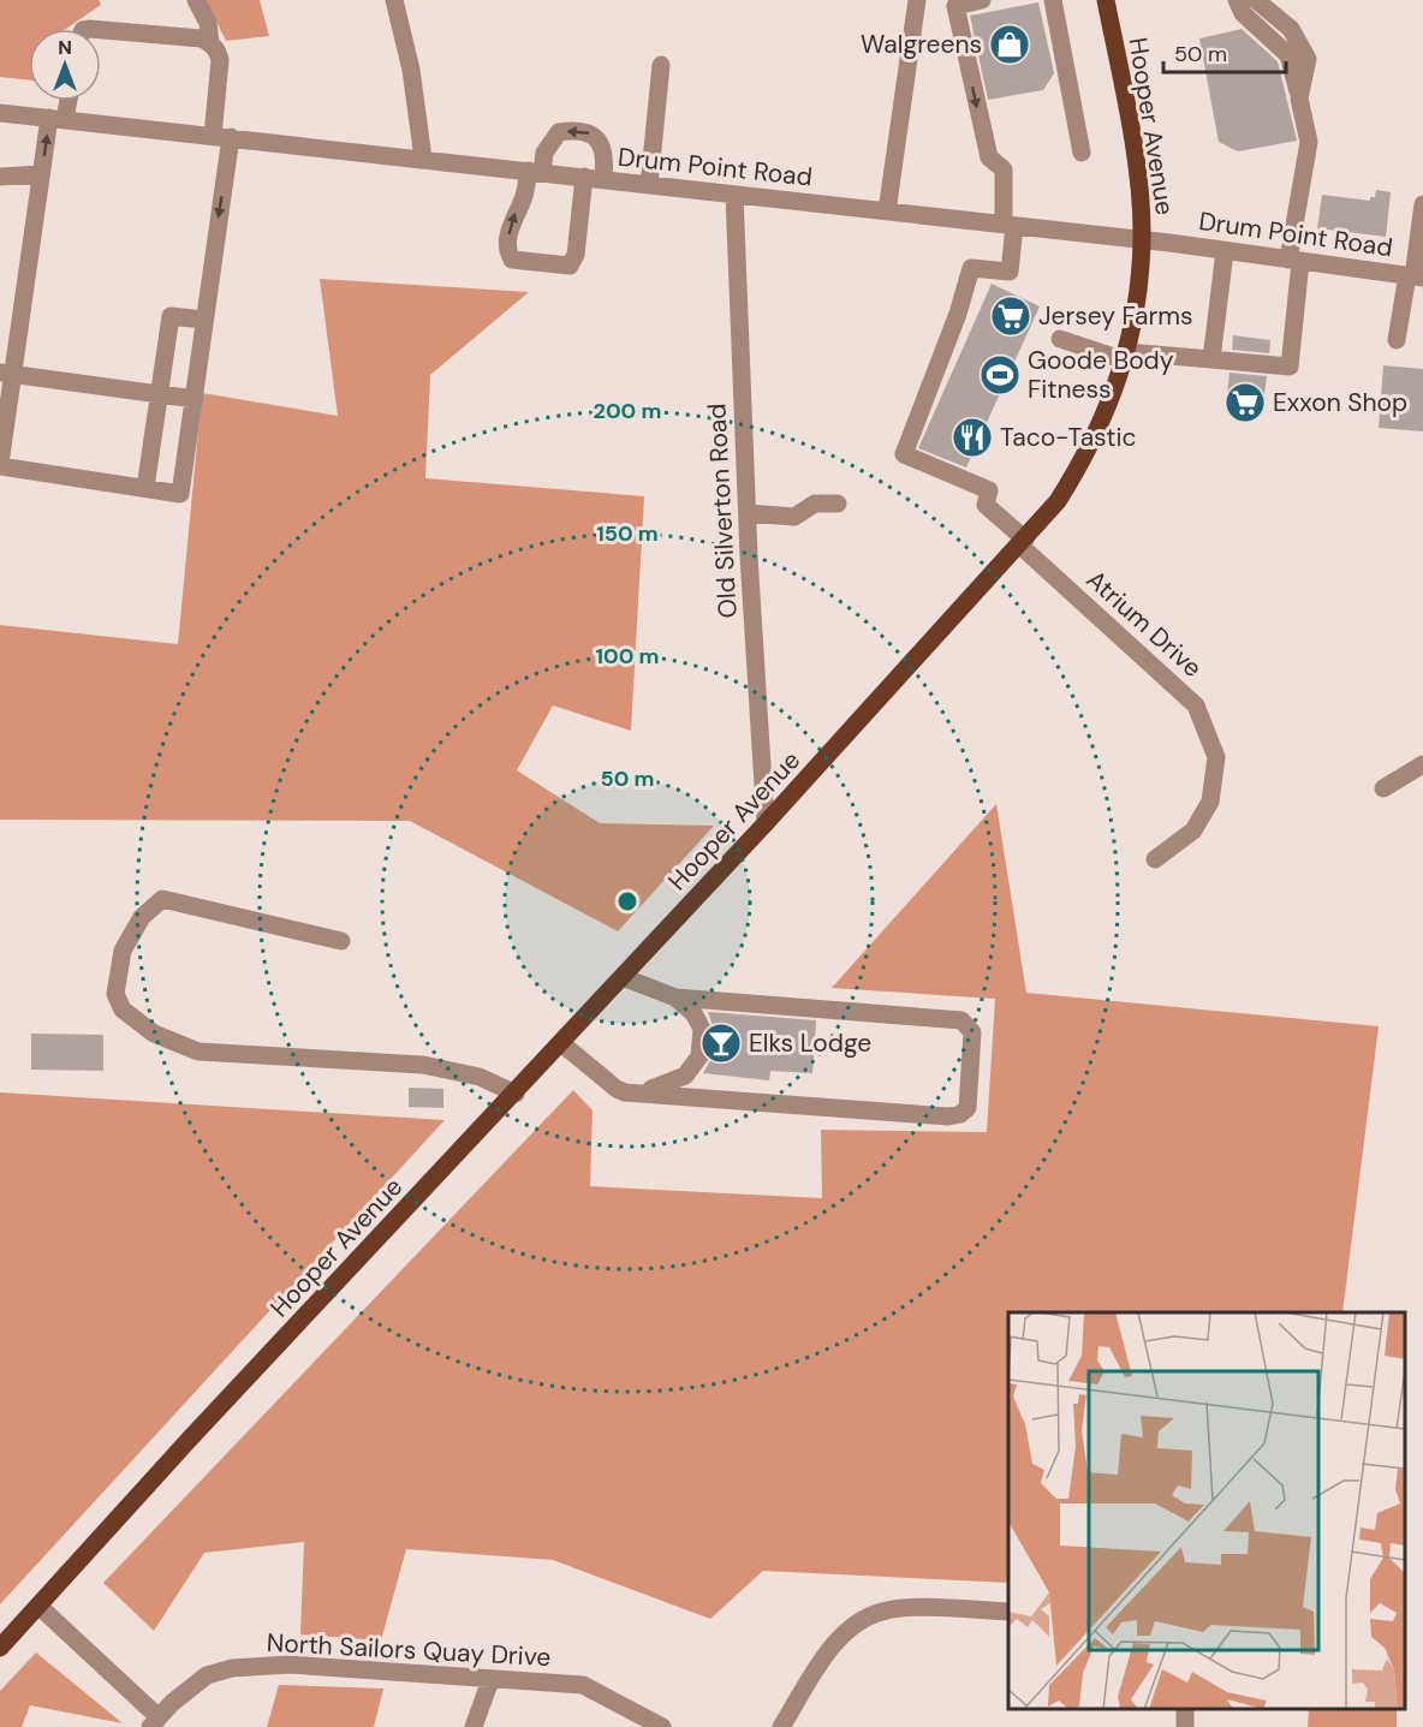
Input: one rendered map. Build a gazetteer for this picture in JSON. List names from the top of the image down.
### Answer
{
  "streets": {
    "main road": ["Hooper Avenue"],
    "street": [
      "Drum Point Road",
      "Old Silverton Road",
      "Atrium Drive",
      "North Sailors Quay Drive"
    ]
  },
  "crossings": [
    ["Hooper Avenue", "Drum Point Road"],
    ["Hooper Avenue", "Old Silverton Road"],
    ["Hooper Avenue", "Atrium Drive"],
    ["Drum Point Road", "Old Silverton Road"],
    ["Drum Point Road", "Atrium Drive"]
  ],
  "places": {
    "shop": ["Walgreens"],
    "supermarket": ["Jersey Farms", "Exxon Shop"],
    "sports": ["Goode Body Fitness"],
    "restaurant": ["Taco-Tastic"],
    "bar": ["Elks Lodge"]
  },
  "scale_bar": "50 m",
  "north": "top",
  "rings": [
    "200 m",
    "150 m",
    "100 m",
    "50 m"
  ]
}
